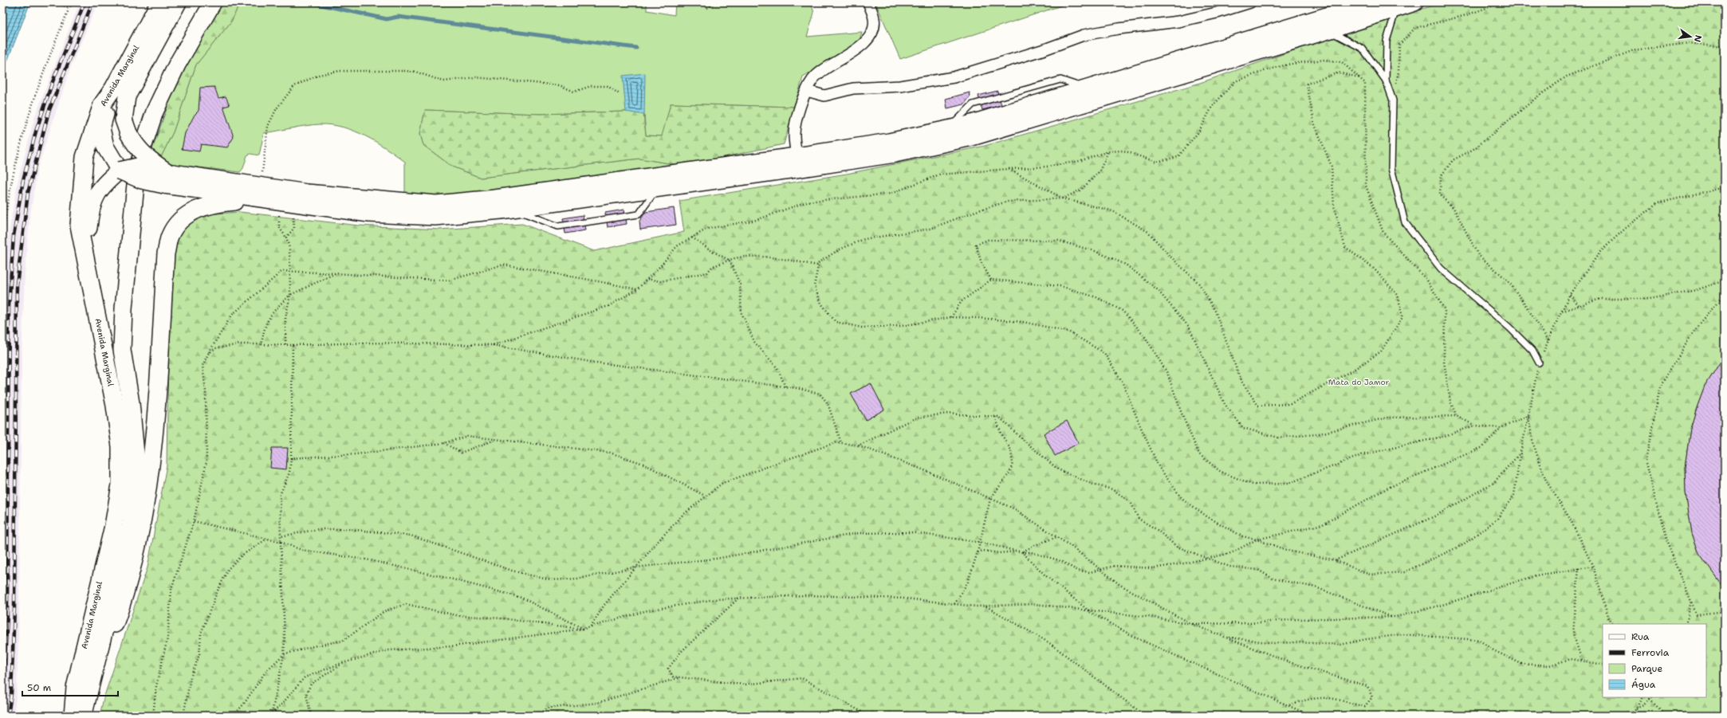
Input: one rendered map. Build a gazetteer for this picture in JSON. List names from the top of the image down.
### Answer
{
  "streets": {
    "main road": ["Avenida Marginal"]
  },
  "parks": ["Mata do Jamor"],
  "legend": [
    "Rua",
    "Ferrovia",
    "Parque",
    "Água"
  ],
  "scale_bar": "50 m",
  "north": "right"
}
